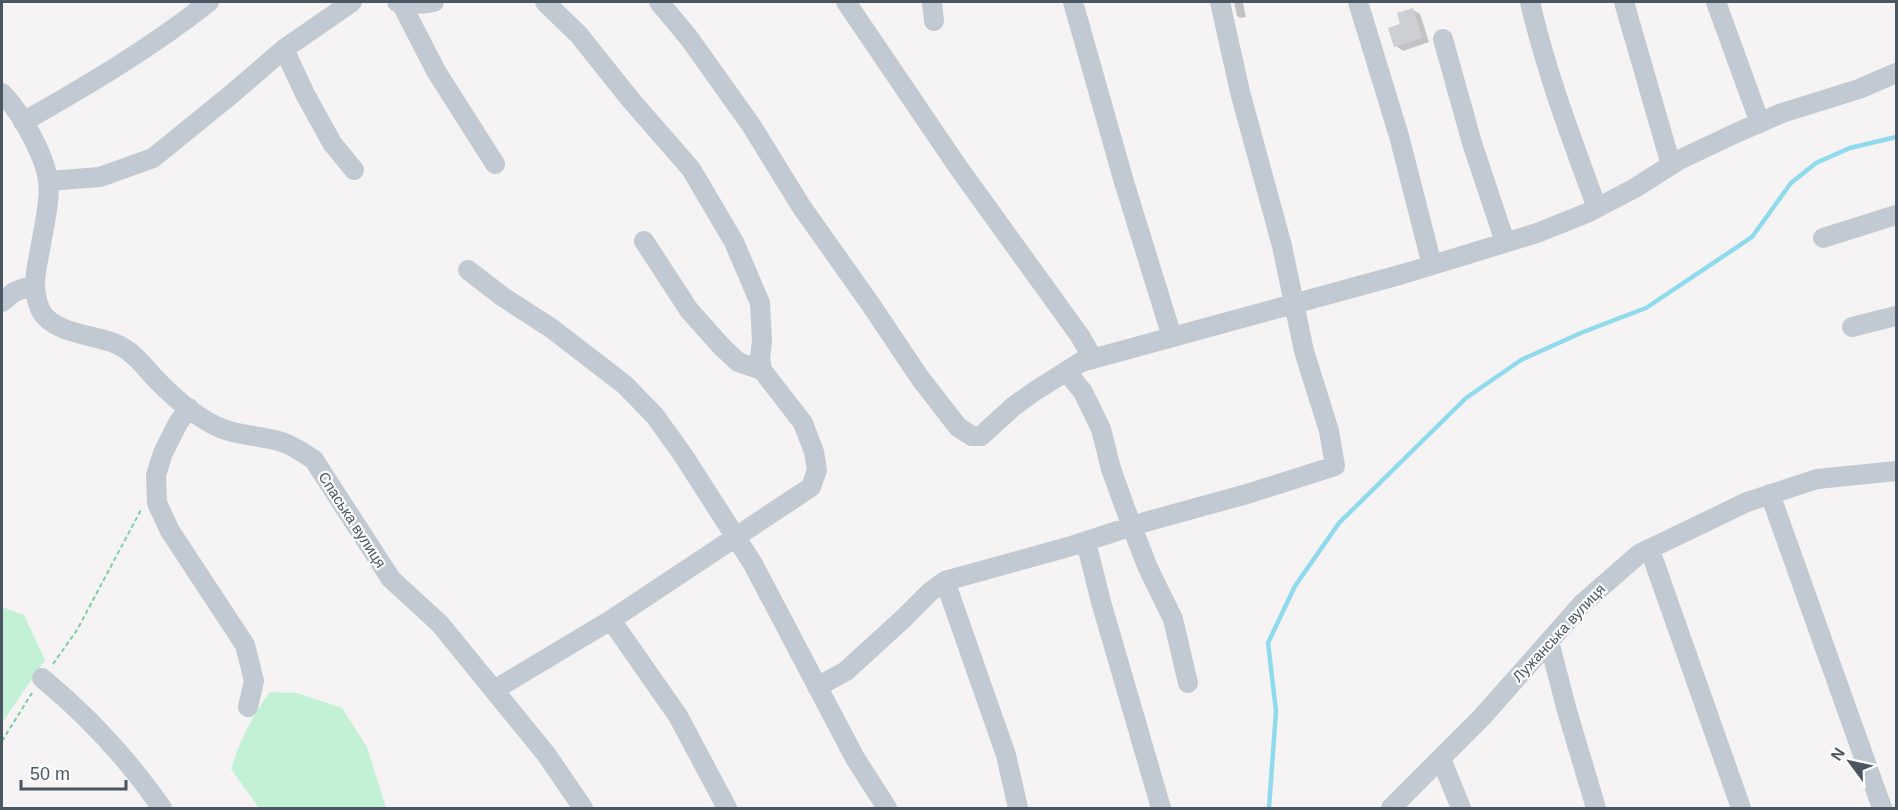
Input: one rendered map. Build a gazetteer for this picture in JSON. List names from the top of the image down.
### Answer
{
  "streets": {
    "street": ["Спаська вулиця", "Лужанська вулиця"]
  },
  "scale_bar": "50 m",
  "north": "top left"
}
